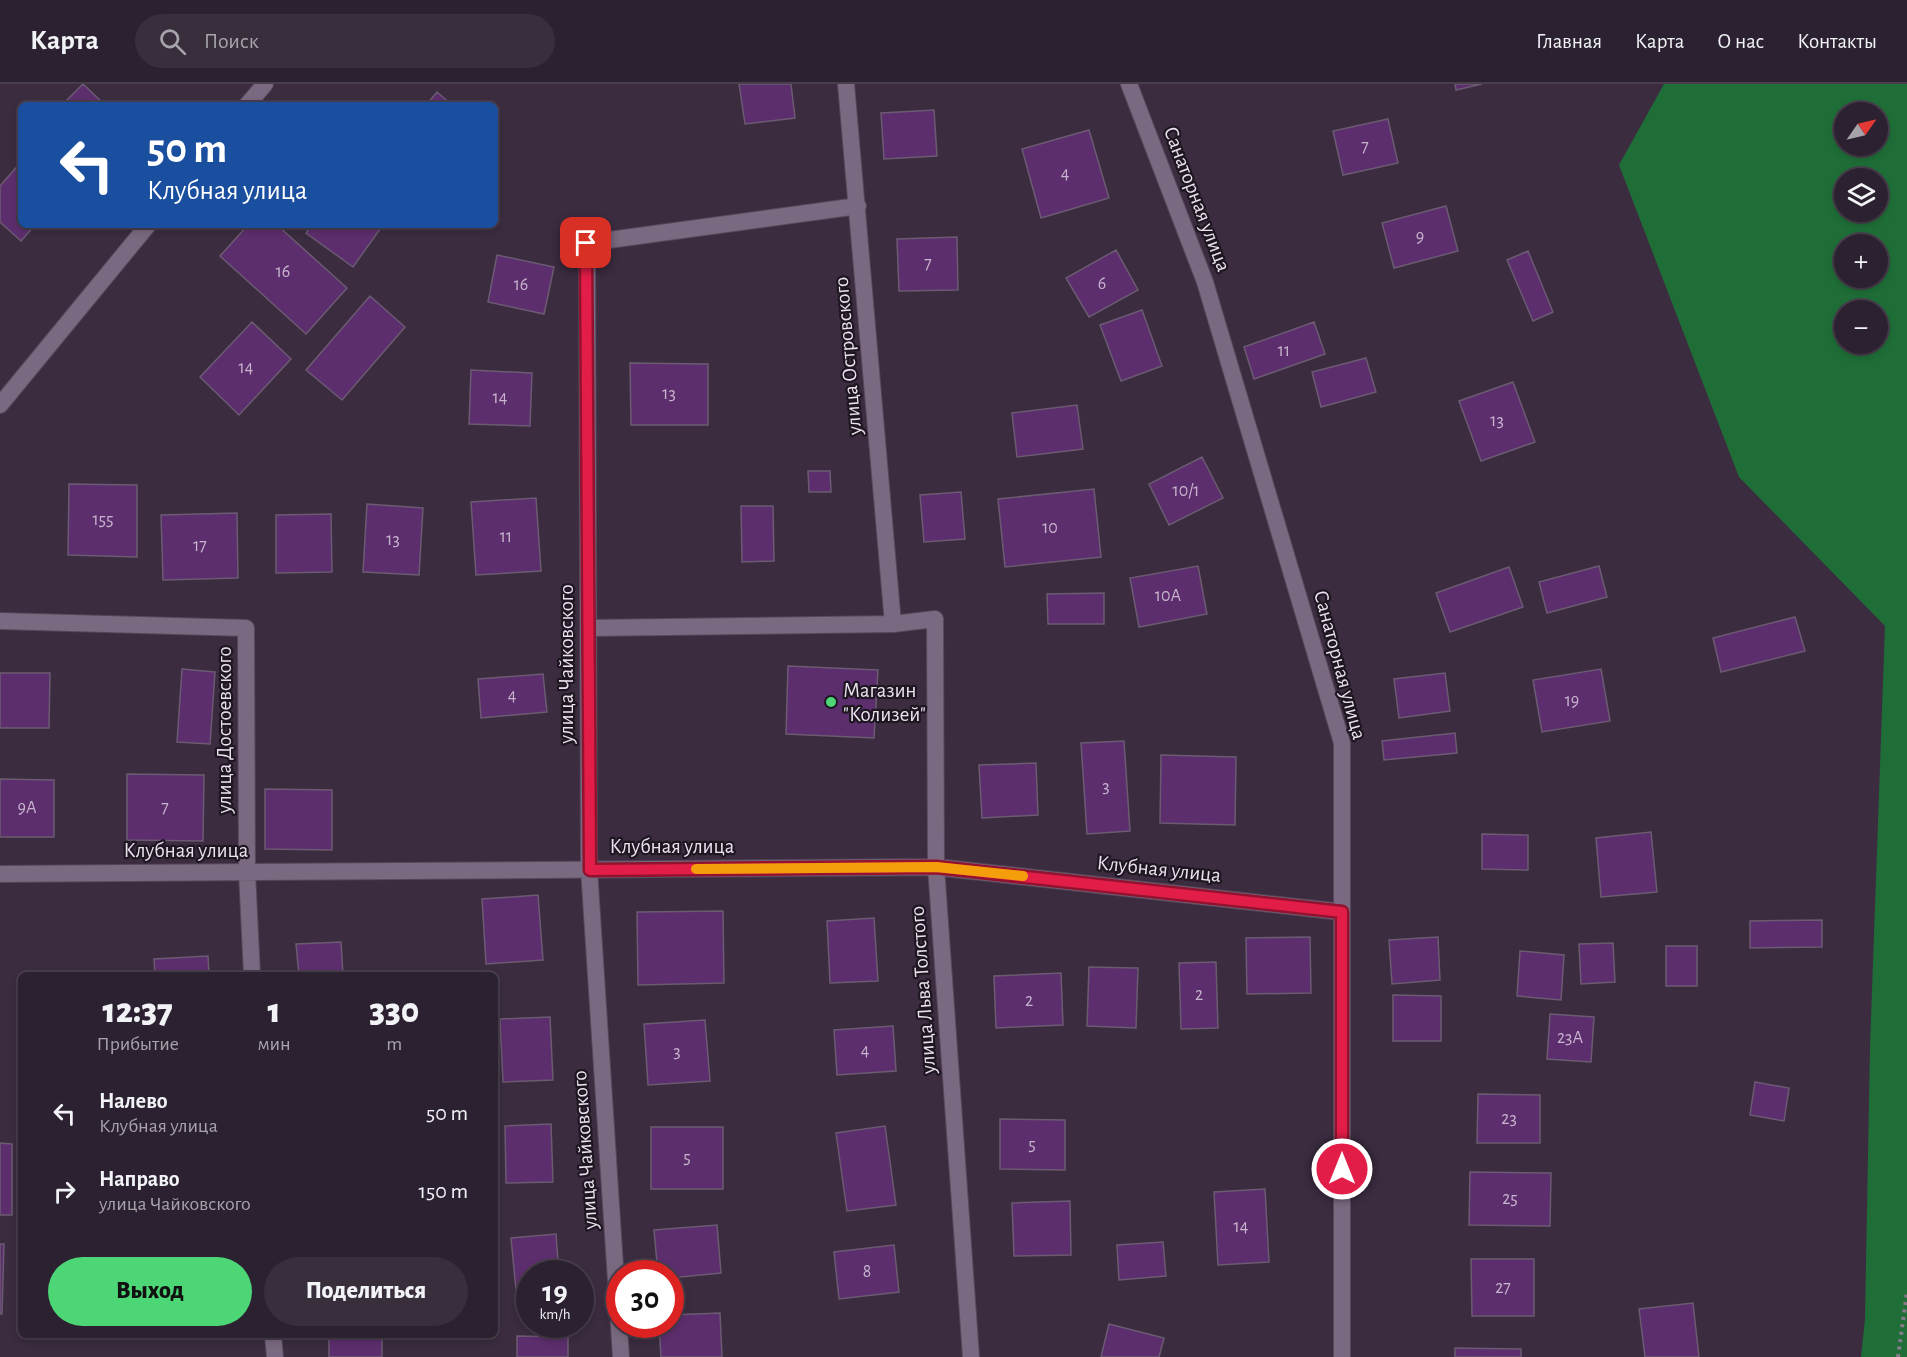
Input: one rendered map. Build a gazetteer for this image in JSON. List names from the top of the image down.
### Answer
{
  "streets": {
    "street": [
      "Санаторная улица",
      "улица Островского",
      "улица Чайковского",
      "улица Достоевского",
      "Клубная улица",
      "улица Льва Толстого"
    ]
  },
  "crossings": [
    ["Санаторная улица", "Клубная улица"],
    ["улица Островского", "улица Чайковского"],
    ["улица Островского", "улица Льва Толстого"],
    ["улица Чайковского", "Клубная улица"],
    ["улица Достоевского", "Клубная улица"],
    ["Клубная улица", "улица Льва Толстого"]
  ],
  "places": ["Магазин \"Колизей\""],
  "house_numbers": [
    "7",
    "4",
    "9",
    "7",
    "16",
    "6",
    "16",
    "11",
    "14",
    "13",
    "14",
    "13",
    "10/1",
    "155",
    "10",
    "11",
    "13",
    "17",
    "10А",
    "4",
    "19",
    "3",
    "9А",
    "7",
    "2",
    "2",
    "23А",
    "4",
    "3",
    "23",
    "5",
    "5",
    "25",
    "14",
    "8",
    "27"
  ],
  "north": "top right",
  "page": {
    "header": "Карта",
    "search": "Поиск",
    "nav": [
      "Главная",
      "Карта",
      "О нас",
      "Контакты"
    ],
    "map_buttons": ["+", "−"],
    "turn": ["50 m", "Клубная улица"],
    "eta": [
      "12:37",
      "Прибытие",
      "1",
      "мин",
      "330",
      "m"
    ],
    "list": [
      {
        "name": "Налево",
        "note": "Клубная улица",
        "value": "50 m"
      },
      {
        "name": "Направо",
        "note": "улица Чайковского",
        "value": "150 m"
      }
    ],
    "buttons": ["Выход", "Поделиться"],
    "speed": "19 km/h",
    "limit": "30"
  }
}
